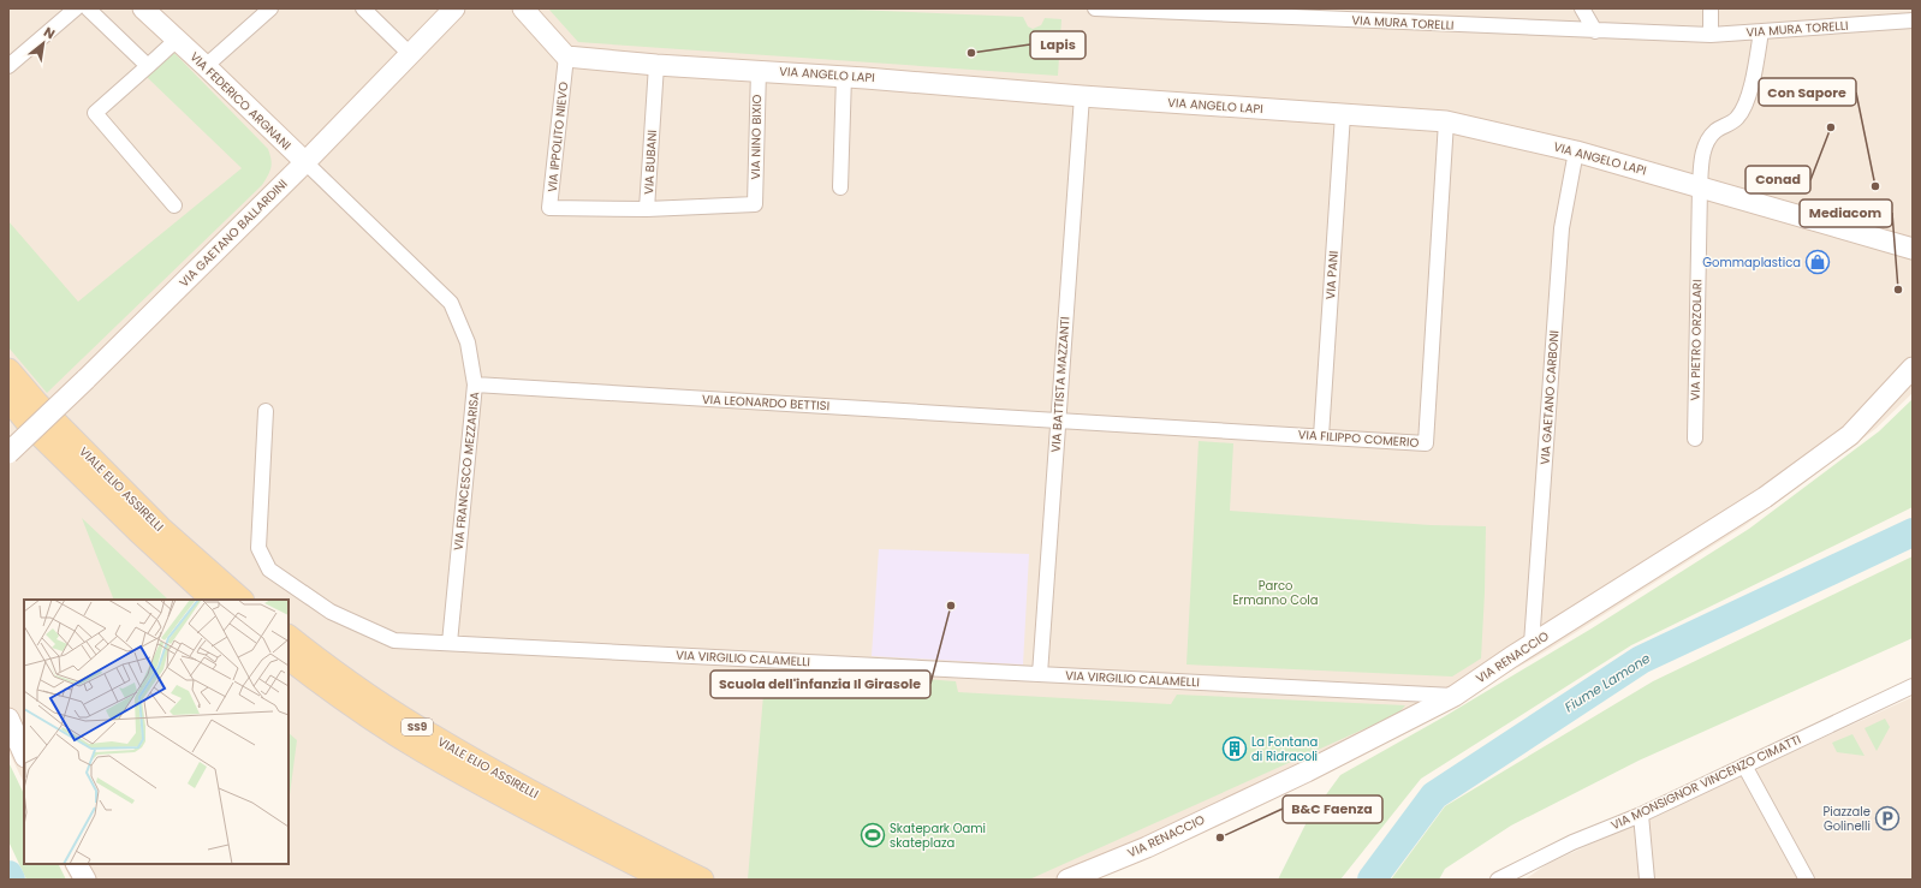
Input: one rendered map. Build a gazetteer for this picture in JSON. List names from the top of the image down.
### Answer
{
  "streets": {
    "main road": ["VIALE ELIO ASSIRELLI", "SS9"],
    "street": [
      "VIA MURA TORELLI",
      "VIA ANGELO LAPI",
      "VIA FEDERICO ARGNANI",
      "VIA IPPOLITO NIEVO",
      "VIA NINO BIXIO",
      "VIA BUBANI",
      "VIA GAETANO BALLARDINI",
      "VIA PANI",
      "VIA PIETRO ORZOLARI",
      "VIA BATTISTA MAZZANTI",
      "VIA GAETANO CARBONI",
      "VIA LEONARDO BETTISI",
      "VIA FILIPPO COMERIO",
      "VIA FRANCESCO MEZZARISA",
      "VIA RENACCIO",
      "VIA VIRGILIO CALAMELLI",
      "VIA MONSIGNOR VINCENZO CIMATTI"
    ]
  },
  "crossings": [
    ["VIA MURA TORELLI", "VIA PIETRO ORZOLARI"],
    ["VIA ANGELO LAPI", "VIA IPPOLITO NIEVO"],
    ["VIA ANGELO LAPI", "VIA NINO BIXIO"],
    ["VIA ANGELO LAPI", "VIA BUBANI"],
    ["VIA ANGELO LAPI", "VIA PANI"],
    ["VIA ANGELO LAPI", "VIA PIETRO ORZOLARI"],
    ["VIA ANGELO LAPI", "VIA BATTISTA MAZZANTI"],
    ["VIA ANGELO LAPI", "VIA GAETANO CARBONI"],
    ["VIA ANGELO LAPI", "VIA FILIPPO COMERIO"],
    ["VIA FEDERICO ARGNANI", "VIA GAETANO BALLARDINI"],
    ["VIA FEDERICO ARGNANI", "VIA FRANCESCO MEZZARISA"],
    ["VIA IPPOLITO NIEVO", "VIA BUBANI"],
    ["VIA NINO BIXIO", "VIA BUBANI"],
    ["VIA GAETANO BALLARDINI", "VIA FRANCESCO MEZZARISA"],
    ["VIA PANI", "VIA FILIPPO COMERIO"],
    ["VIA BATTISTA MAZZANTI", "VIA LEONARDO BETTISI"],
    ["VIA BATTISTA MAZZANTI", "VIA FILIPPO COMERIO"],
    ["VIA BATTISTA MAZZANTI", "VIA VIRGILIO CALAMELLI"],
    ["VIA GAETANO CARBONI", "VIA RENACCIO"],
    ["VIA LEONARDO BETTISI", "VIA FILIPPO COMERIO"],
    ["VIA LEONARDO BETTISI", "VIA FRANCESCO MEZZARISA"],
    ["VIA FRANCESCO MEZZARISA", "VIA VIRGILIO CALAMELLI"],
    ["VIA RENACCIO", "VIA VIRGILIO CALAMELLI"]
  ],
  "water": ["Fiume Lamone"],
  "parks": ["Parco Ermanno Cola"],
  "places": {
    "other": [
      "Lapis",
      "Conad",
      "Con Sapore",
      "Mediacom",
      "Scuola dell'infanzia Il Girasole",
      "B&C Faenza"
    ],
    "shop": ["Gommaplastica"],
    "building": ["La Fontana di Ridracoli"],
    "parking": ["Piazzale Golinelli"],
    "sports": ["Skatepark Oami skateplaza"]
  },
  "north": "top right"
}
